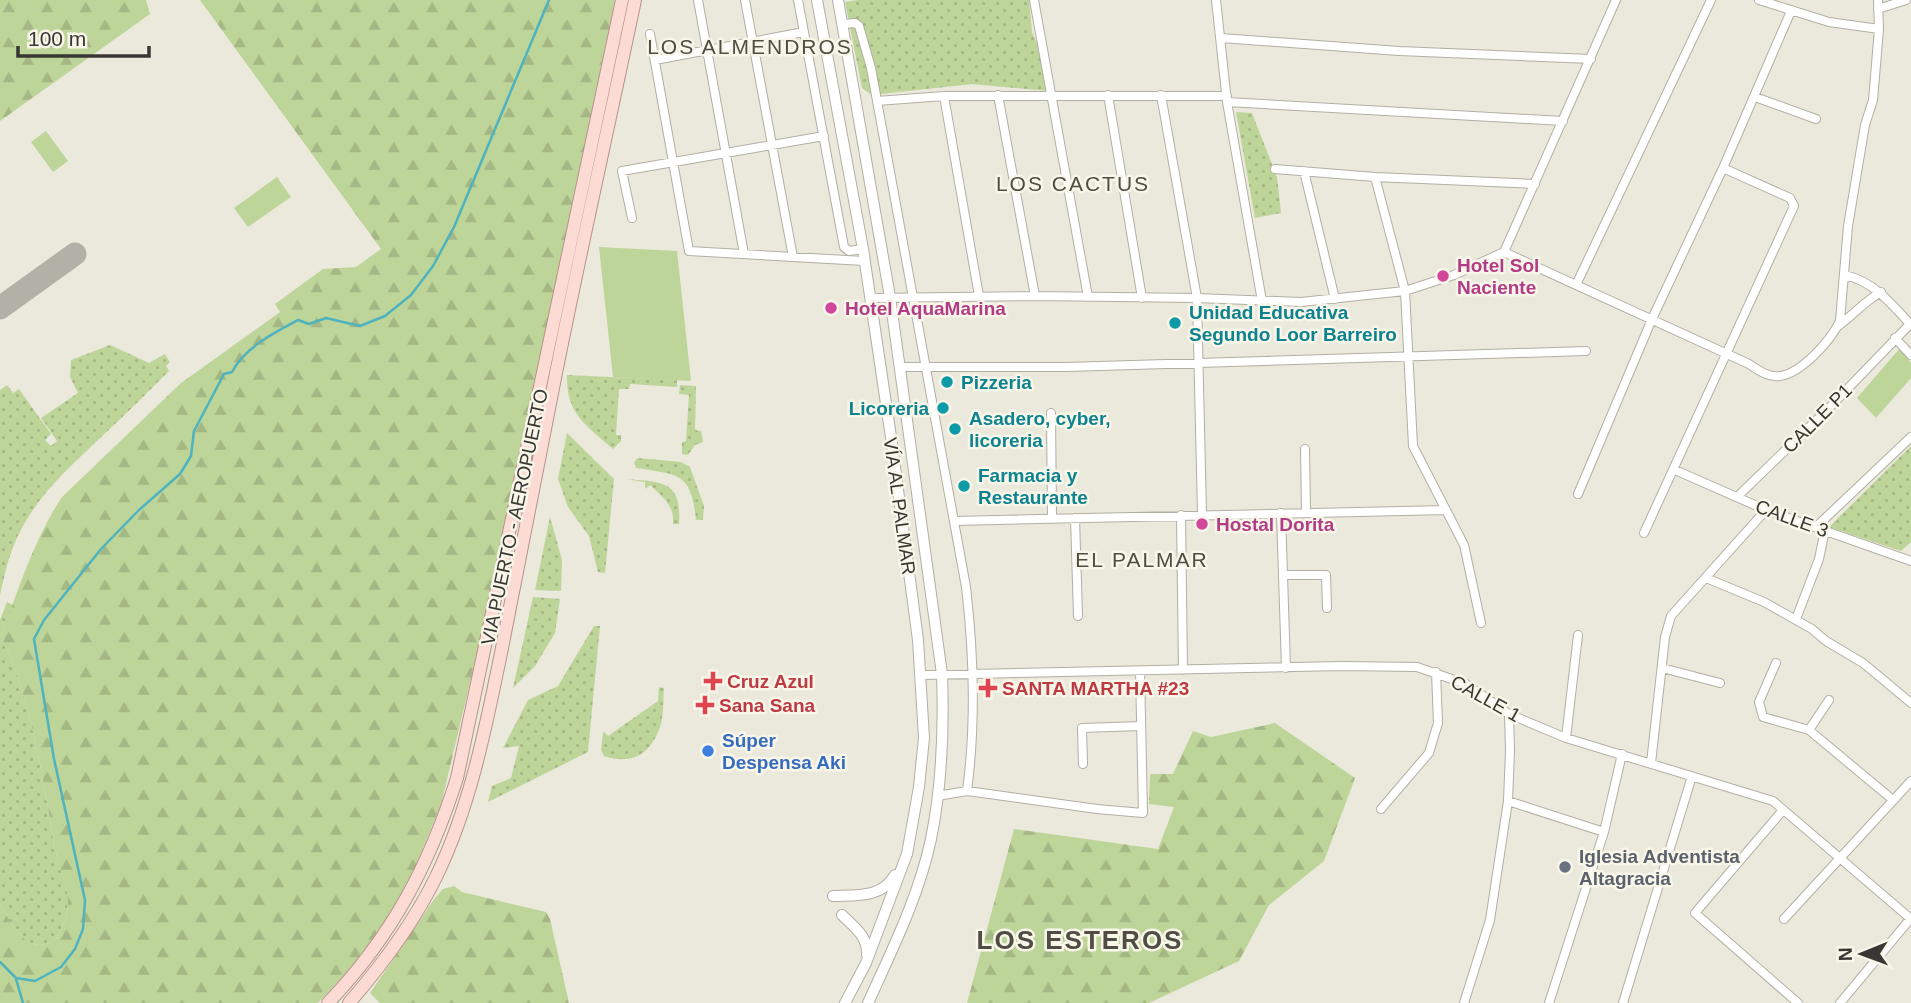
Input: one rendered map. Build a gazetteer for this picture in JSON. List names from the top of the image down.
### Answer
{
  "streets": {
    "main road": ["VÍA AL PALMAR", "VIA PUERTO - AEROPUERTO"],
    "street": ["CALLE P1", "CALLE 3", "CALLE 1"]
  },
  "crossings": [
    ["CALLE P1", "CALLE 3"],
    ["VÍA AL PALMAR", "CALLE 1"]
  ],
  "districts": [
    "LOS ALMENDROS",
    "LOS CACTUS",
    "EL PALMAR",
    "LOS ESTEROS"
  ],
  "places": {
    "other": [
      "Hotel Sol Naciente",
      "Hotel AquaMarina",
      "Unidad Educativa Segundo Loor Barreiro",
      "Pizzeria",
      "Licoreria",
      "Asadero, cyber, licoreria",
      "Farmacia y Restaurante",
      "Hostal Dorita",
      "Súper Despensa Aki",
      "Iglesia Adventista Altagracia"
    ],
    "health": ["Cruz Azul", "SANTA MARTHA #23", "Sana Sana"]
  },
  "scale_bar": "100 m",
  "north": "left"
}
